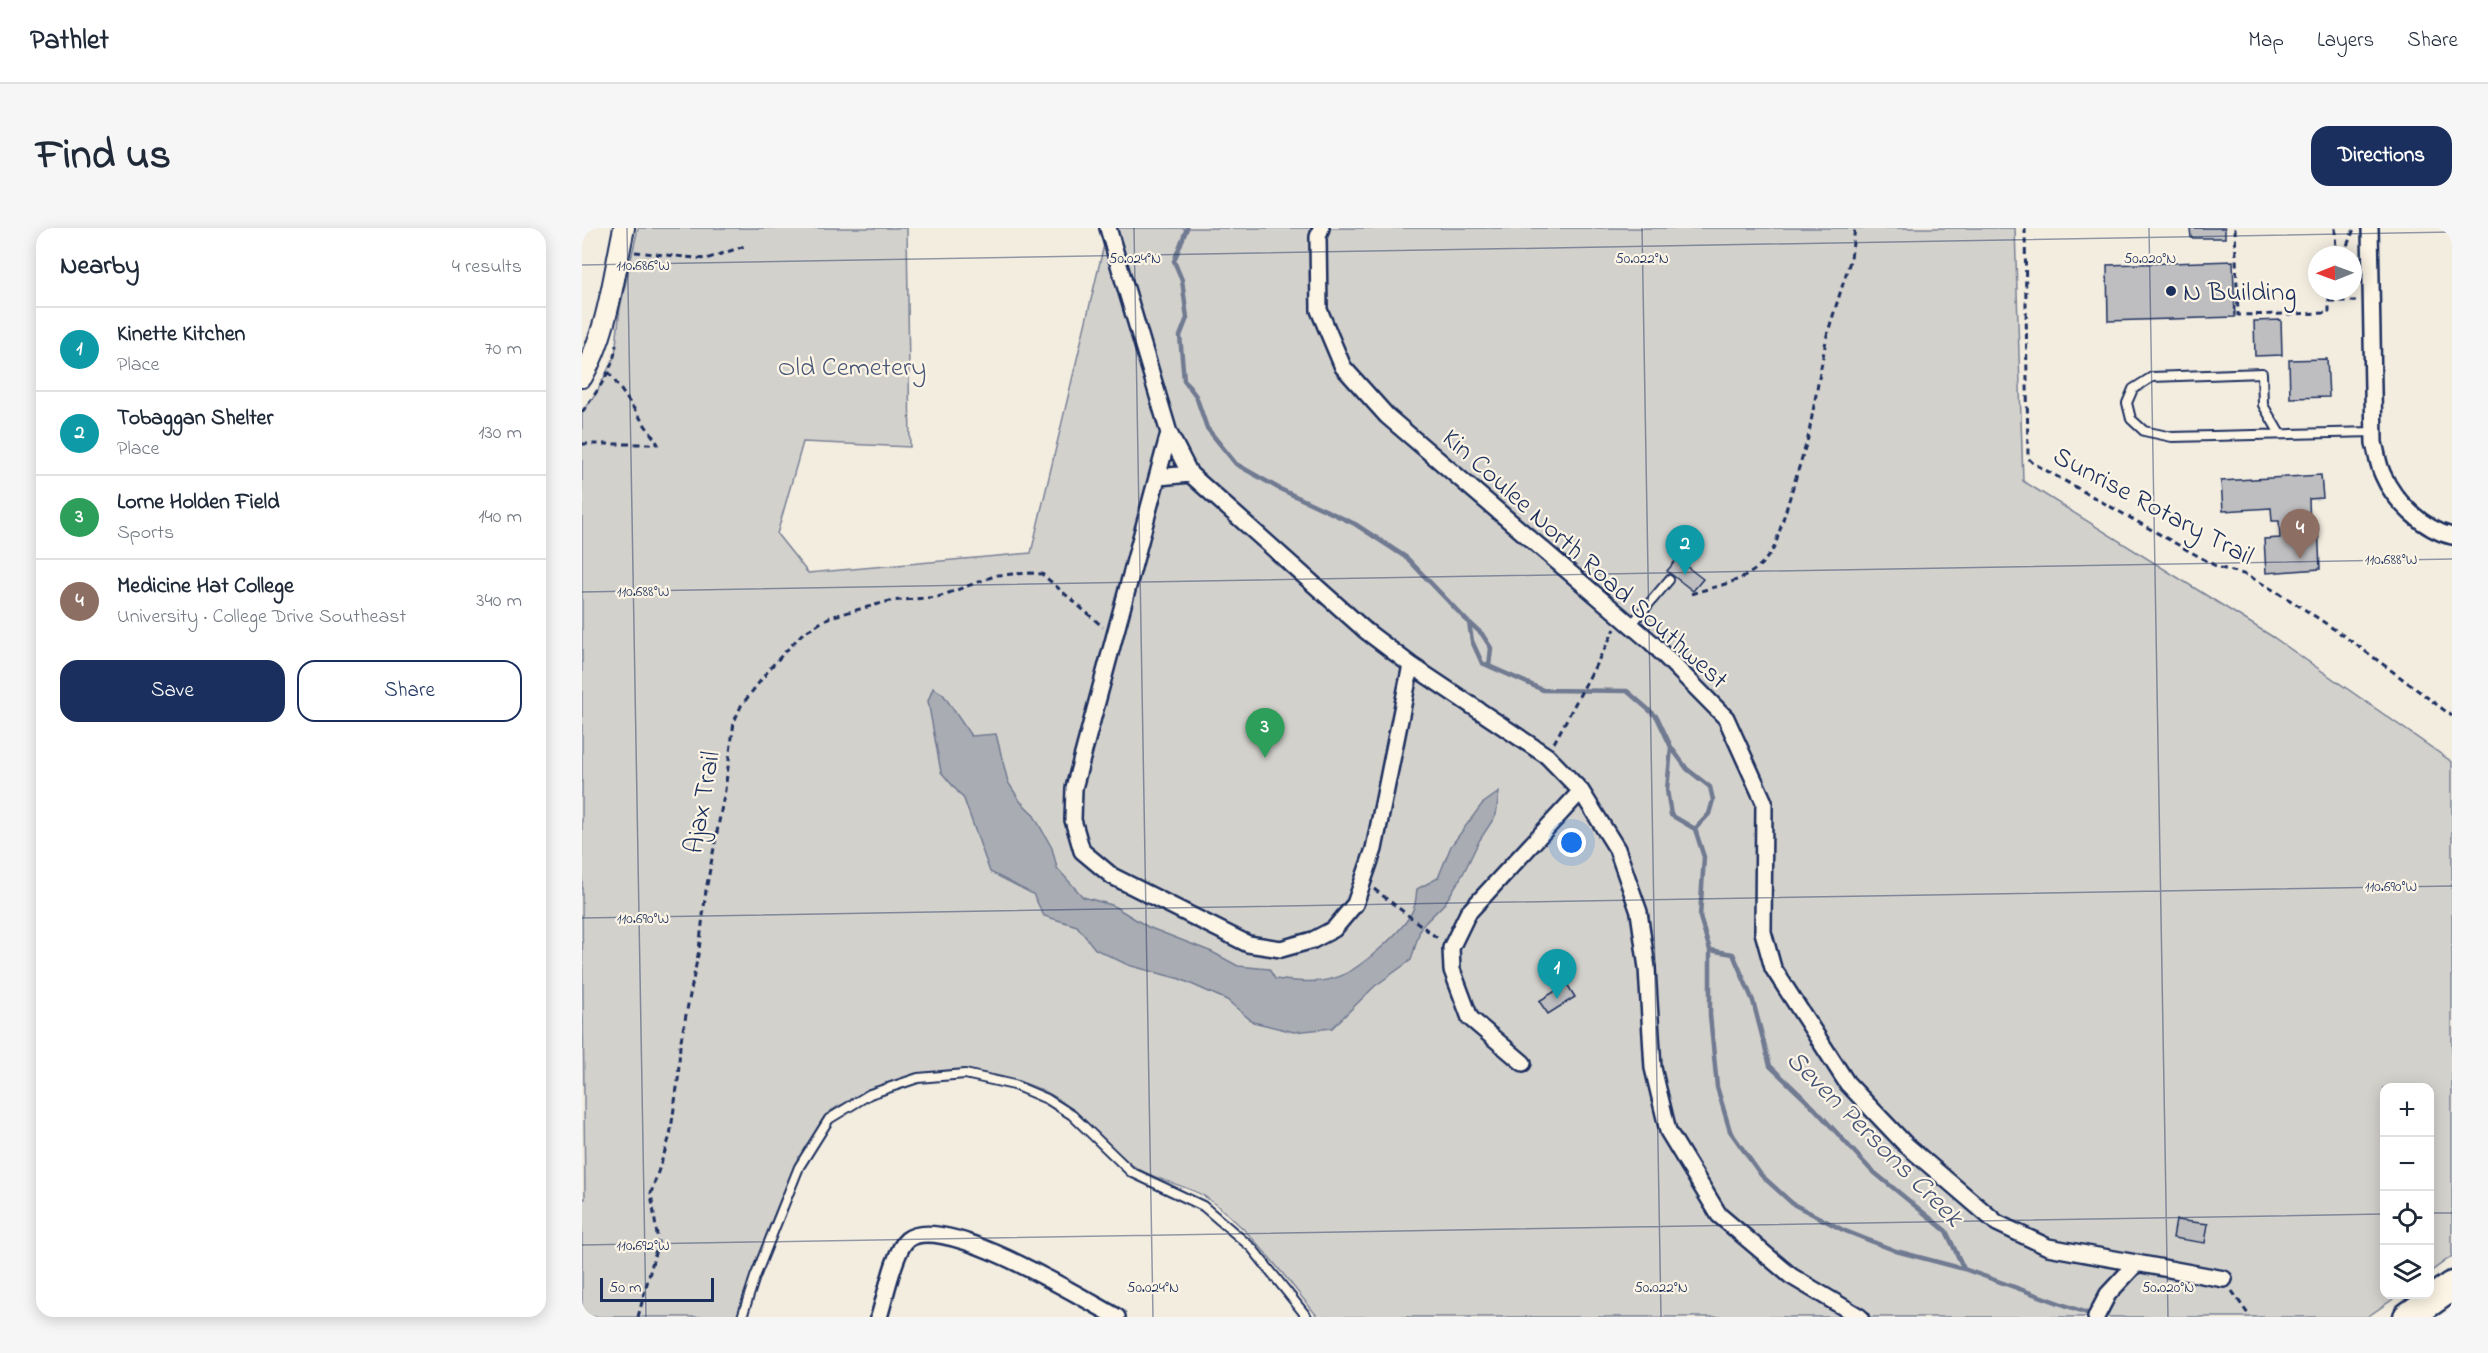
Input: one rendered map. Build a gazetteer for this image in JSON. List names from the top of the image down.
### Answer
{
  "streets": {
    "street": ["Kin Coulee North Road Southwest"],
    "path": ["Sunrise Rotary Trail", "Ajax Trail"]
  },
  "water": ["Seven Persons Creek"],
  "parks": ["Old Cemetery"],
  "places": ["N Building"],
  "scale_bar": "50 m",
  "north": "left",
  "page": {
    "header": "Pathlet",
    "nav": ["Map", "Layers", "Share"],
    "title": "Find us",
    "buttons": [
      "Directions",
      ["Save", "Share"]
    ],
    "heading": ["Nearby", "4 results"],
    "list": [
      {
        "mark": "1",
        "name": "Kinette Kitchen",
        "note": "Place",
        "value": "70 m"
      },
      {
        "mark": "2",
        "name": "Tobaggan Shelter",
        "note": "Place",
        "value": "130 m"
      },
      {
        "mark": "3",
        "name": "Lorne Holden Field",
        "note": "Sports",
        "value": "140 m"
      },
      {
        "mark": "4",
        "name": "Medicine Hat College",
        "note": "University · College Drive Southeast",
        "value": "340 m"
      }
    ],
    "pins": [
      "4",
      "2",
      "3",
      "1"
    ],
    "map_buttons": ["+", "−"],
    "scale": "50 m"
  },
  "coordinates": [
    "50.024°N",
    "50.022°N",
    "50.020°N",
    "110.686°W",
    "110.688°W",
    "110.690°W",
    "110.692°W"
  ]
}
